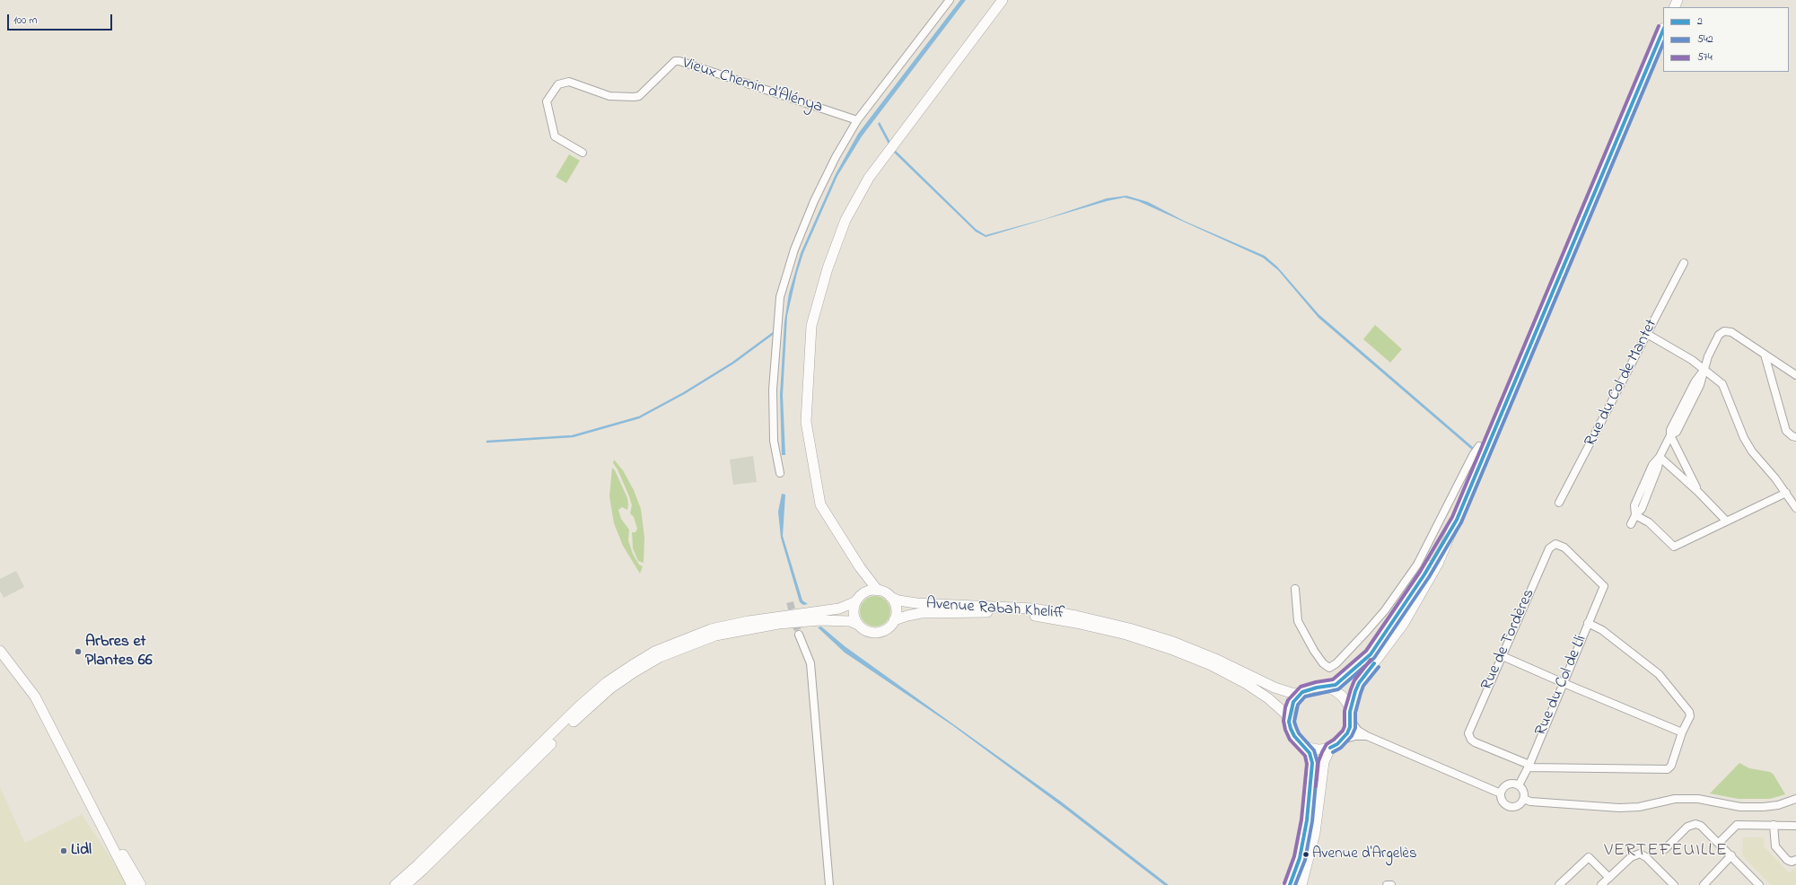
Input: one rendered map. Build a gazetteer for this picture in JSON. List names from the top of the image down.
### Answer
{
  "streets": {
    "main road": ["Avenue Rabah Kheliff"],
    "street": [
      "Vieux Chemin d’Alénya",
      "Rue du Col de Mantet",
      "Rue de Tordères",
      "Rue du Col de Lli"
    ]
  },
  "crossings": [
    ["Rue de Tordères", "Rue du Col de Lli"]
  ],
  "districts": ["VERTEFEUILLE"],
  "places": ["Arbres et Plantes 66", "Lidl", "Avenue d'Argelès"],
  "lines": ["transit line 574", "transit line 2", "transit line 542"],
  "legend": ["2", "542", "574"],
  "scale_bar": "100 m"
}
